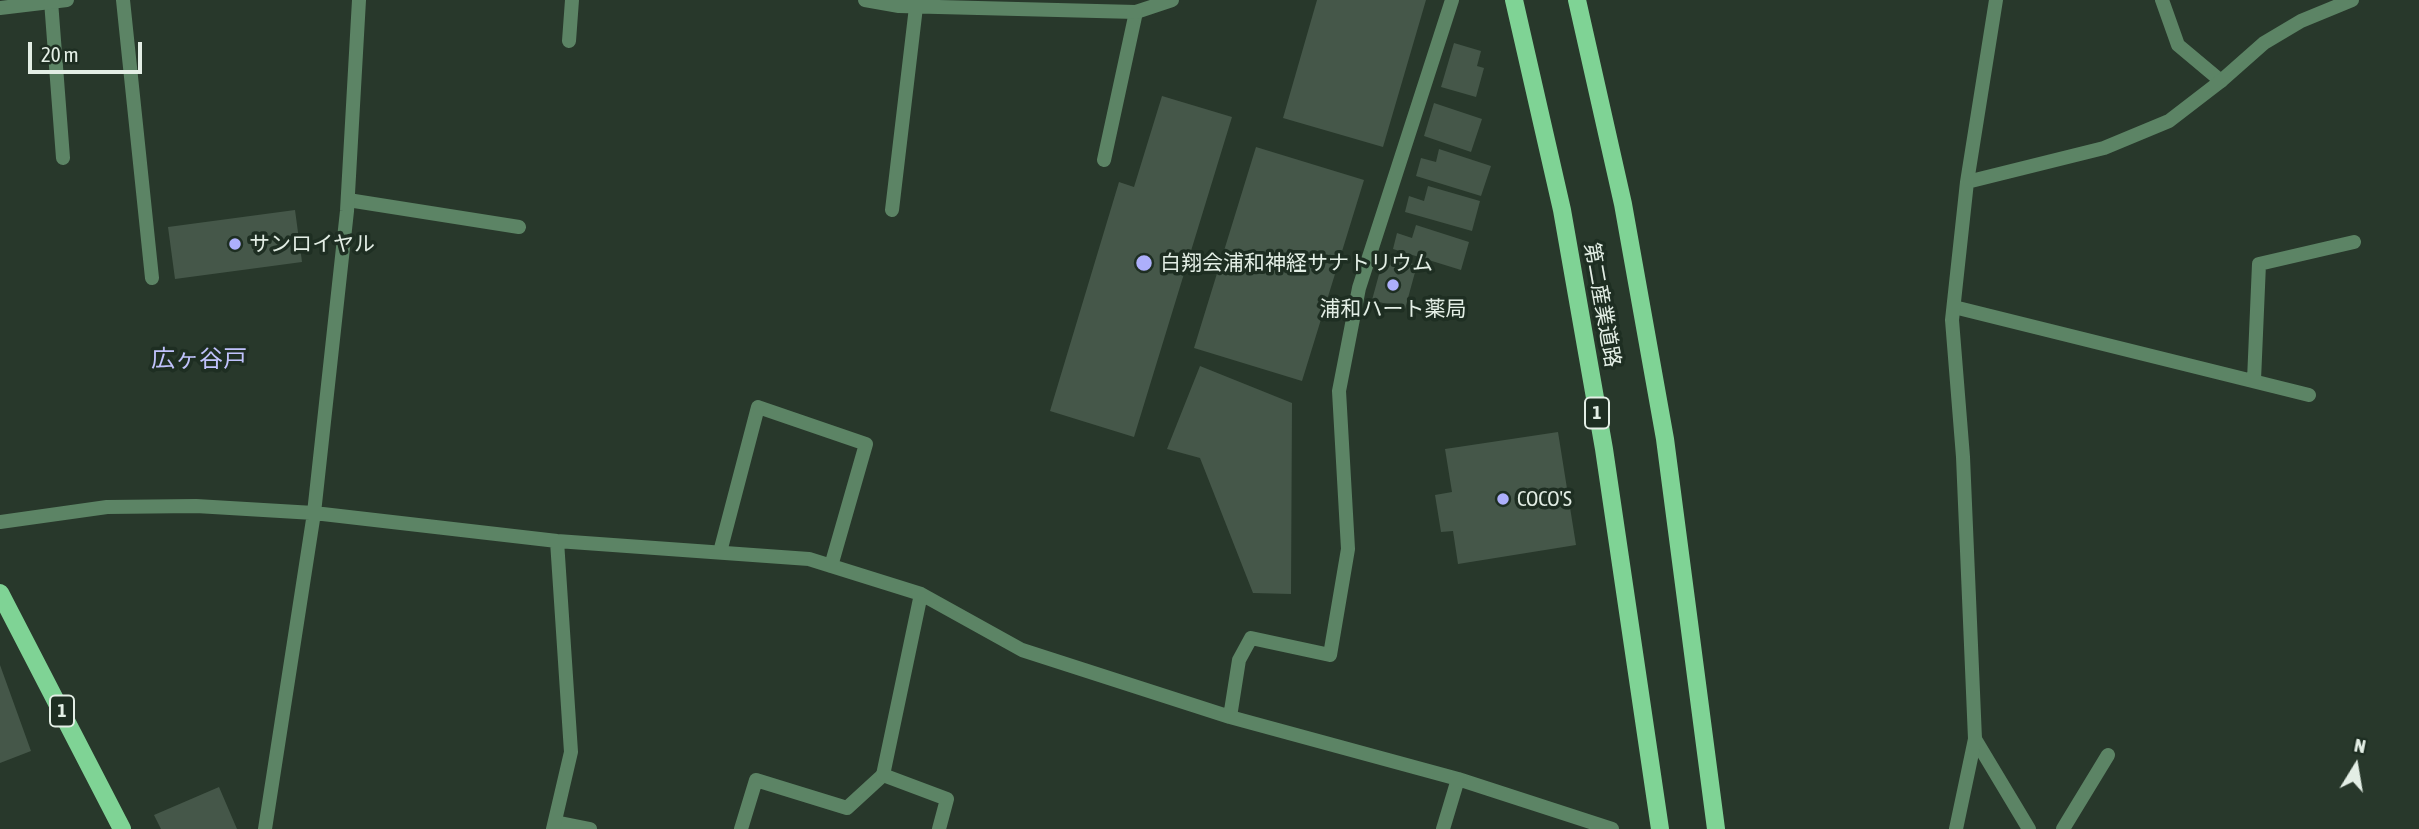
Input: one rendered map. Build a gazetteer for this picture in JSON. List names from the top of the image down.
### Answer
{
  "streets": {
    "main road": ["第二産業道路", "1"]
  },
  "districts": ["広ヶ谷戸"],
  "places": [
    "サンロイヤル",
    "白翔会浦和神経サナトリウム",
    "浦和ハート薬局",
    "COCO'S"
  ],
  "scale_bar": "20 m",
  "north": "top"
}
